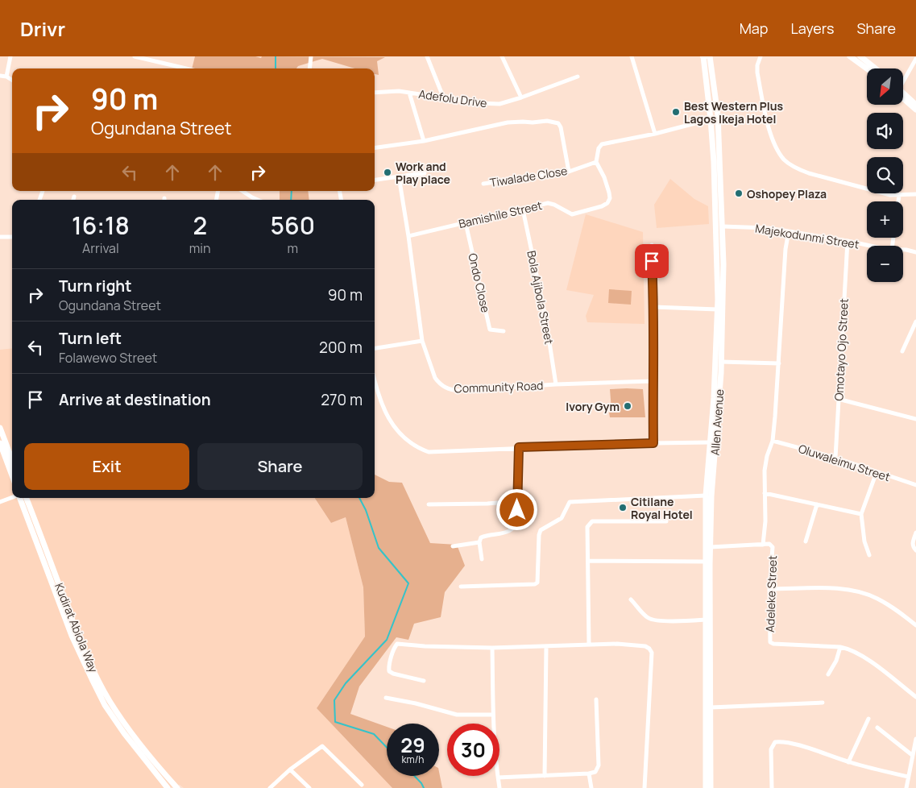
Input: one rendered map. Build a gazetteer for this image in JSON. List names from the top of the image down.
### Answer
{
  "streets": {
    "main road": ["Allen Avenue", "Kudirat Abiola Way"],
    "street": [
      "Adefolu Drive",
      "Tiwalade Close",
      "Bamishile Street",
      "Majekodunmi Street",
      "Ondo Close",
      "Bola Ajibola Street",
      "Omotayo Ojo Street",
      "Community Road",
      "Oluwaleimu Street",
      "Adeleke Street"
    ]
  },
  "crossings": [
    ["Tiwalade Close", "Bamishile Street"],
    ["Bamishile Street", "Ondo Close"],
    ["Bamishile Street", "Bola Ajibola Street"],
    ["Bamishile Street", "Community Road"],
    ["Majekodunmi Street", "Omotayo Ojo Street"],
    ["Majekodunmi Street", "Allen Avenue"],
    ["Majekodunmi Street", "Adeleke Street"],
    ["Bola Ajibola Street", "Community Road"],
    ["Omotayo Ojo Street", "Oluwaleimu Street"],
    ["Oluwaleimu Street", "Adeleke Street"]
  ],
  "places": [
    "Best Western Plus Lagos Ikeja Hotel",
    "Work and Play place",
    "Oshopey Plaza",
    "Ivory Gym",
    "Citilane Royal Hotel"
  ],
  "north": "bottom left",
  "page": {
    "header": "Drivr",
    "nav": ["Map", "Layers", "Share"],
    "map_buttons": ["+", "−"],
    "turn": ["90 m", "Ogundana Street"],
    "eta": [
      "16:18",
      "Arrival",
      "2",
      "min",
      "560",
      "m"
    ],
    "list": [
      {
        "name": "Turn right",
        "note": "Ogundana Street",
        "value": "90 m"
      },
      {
        "name": "Turn left",
        "note": "Folawewo Street",
        "value": "200 m"
      },
      {
        "name": "Arrive at destination",
        "value": "270 m"
      }
    ],
    "buttons": ["Exit", "Share"],
    "speed": "29 km/h",
    "limit": "30"
  }
}
